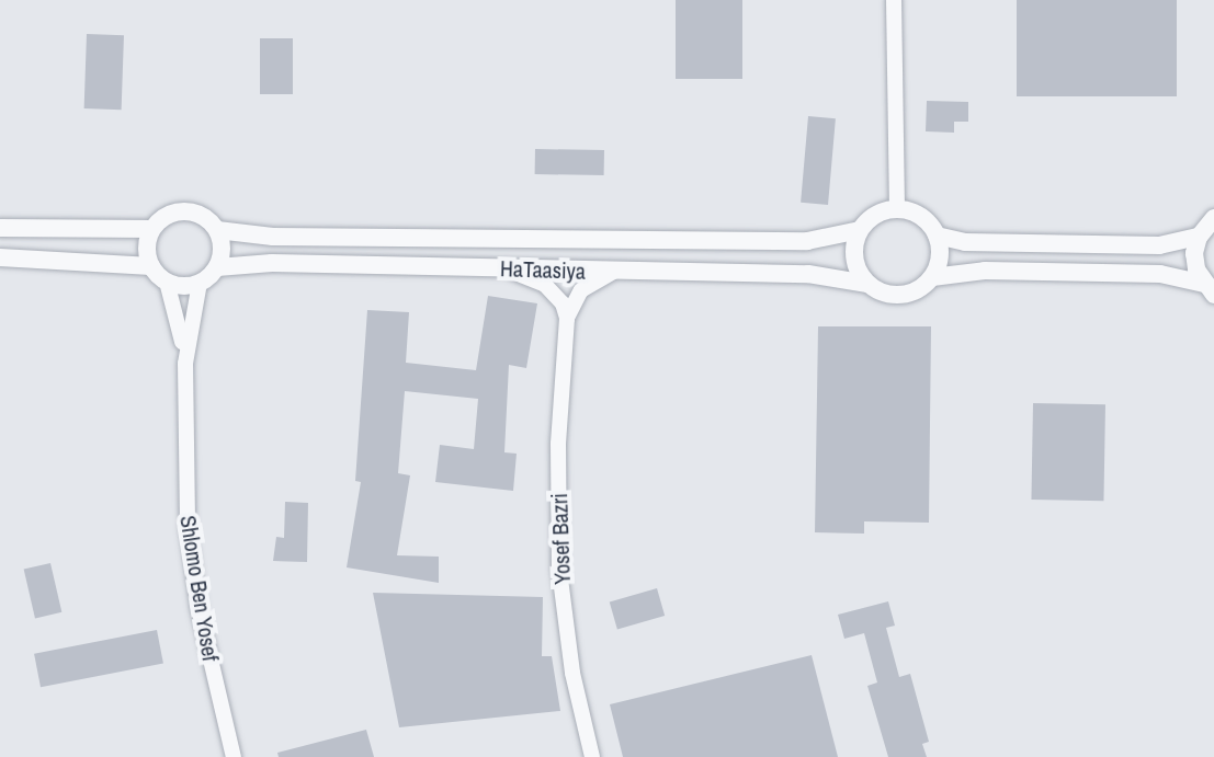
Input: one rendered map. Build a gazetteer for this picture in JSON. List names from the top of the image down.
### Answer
{
  "streets": {
    "street": ["HaTaasiya", "Yosef Bazri", "Shlomo Ben Yosef"]
  },
  "crossings": [
    ["HaTaasiya", "Shlomo Ben Yosef"]
  ]
}
